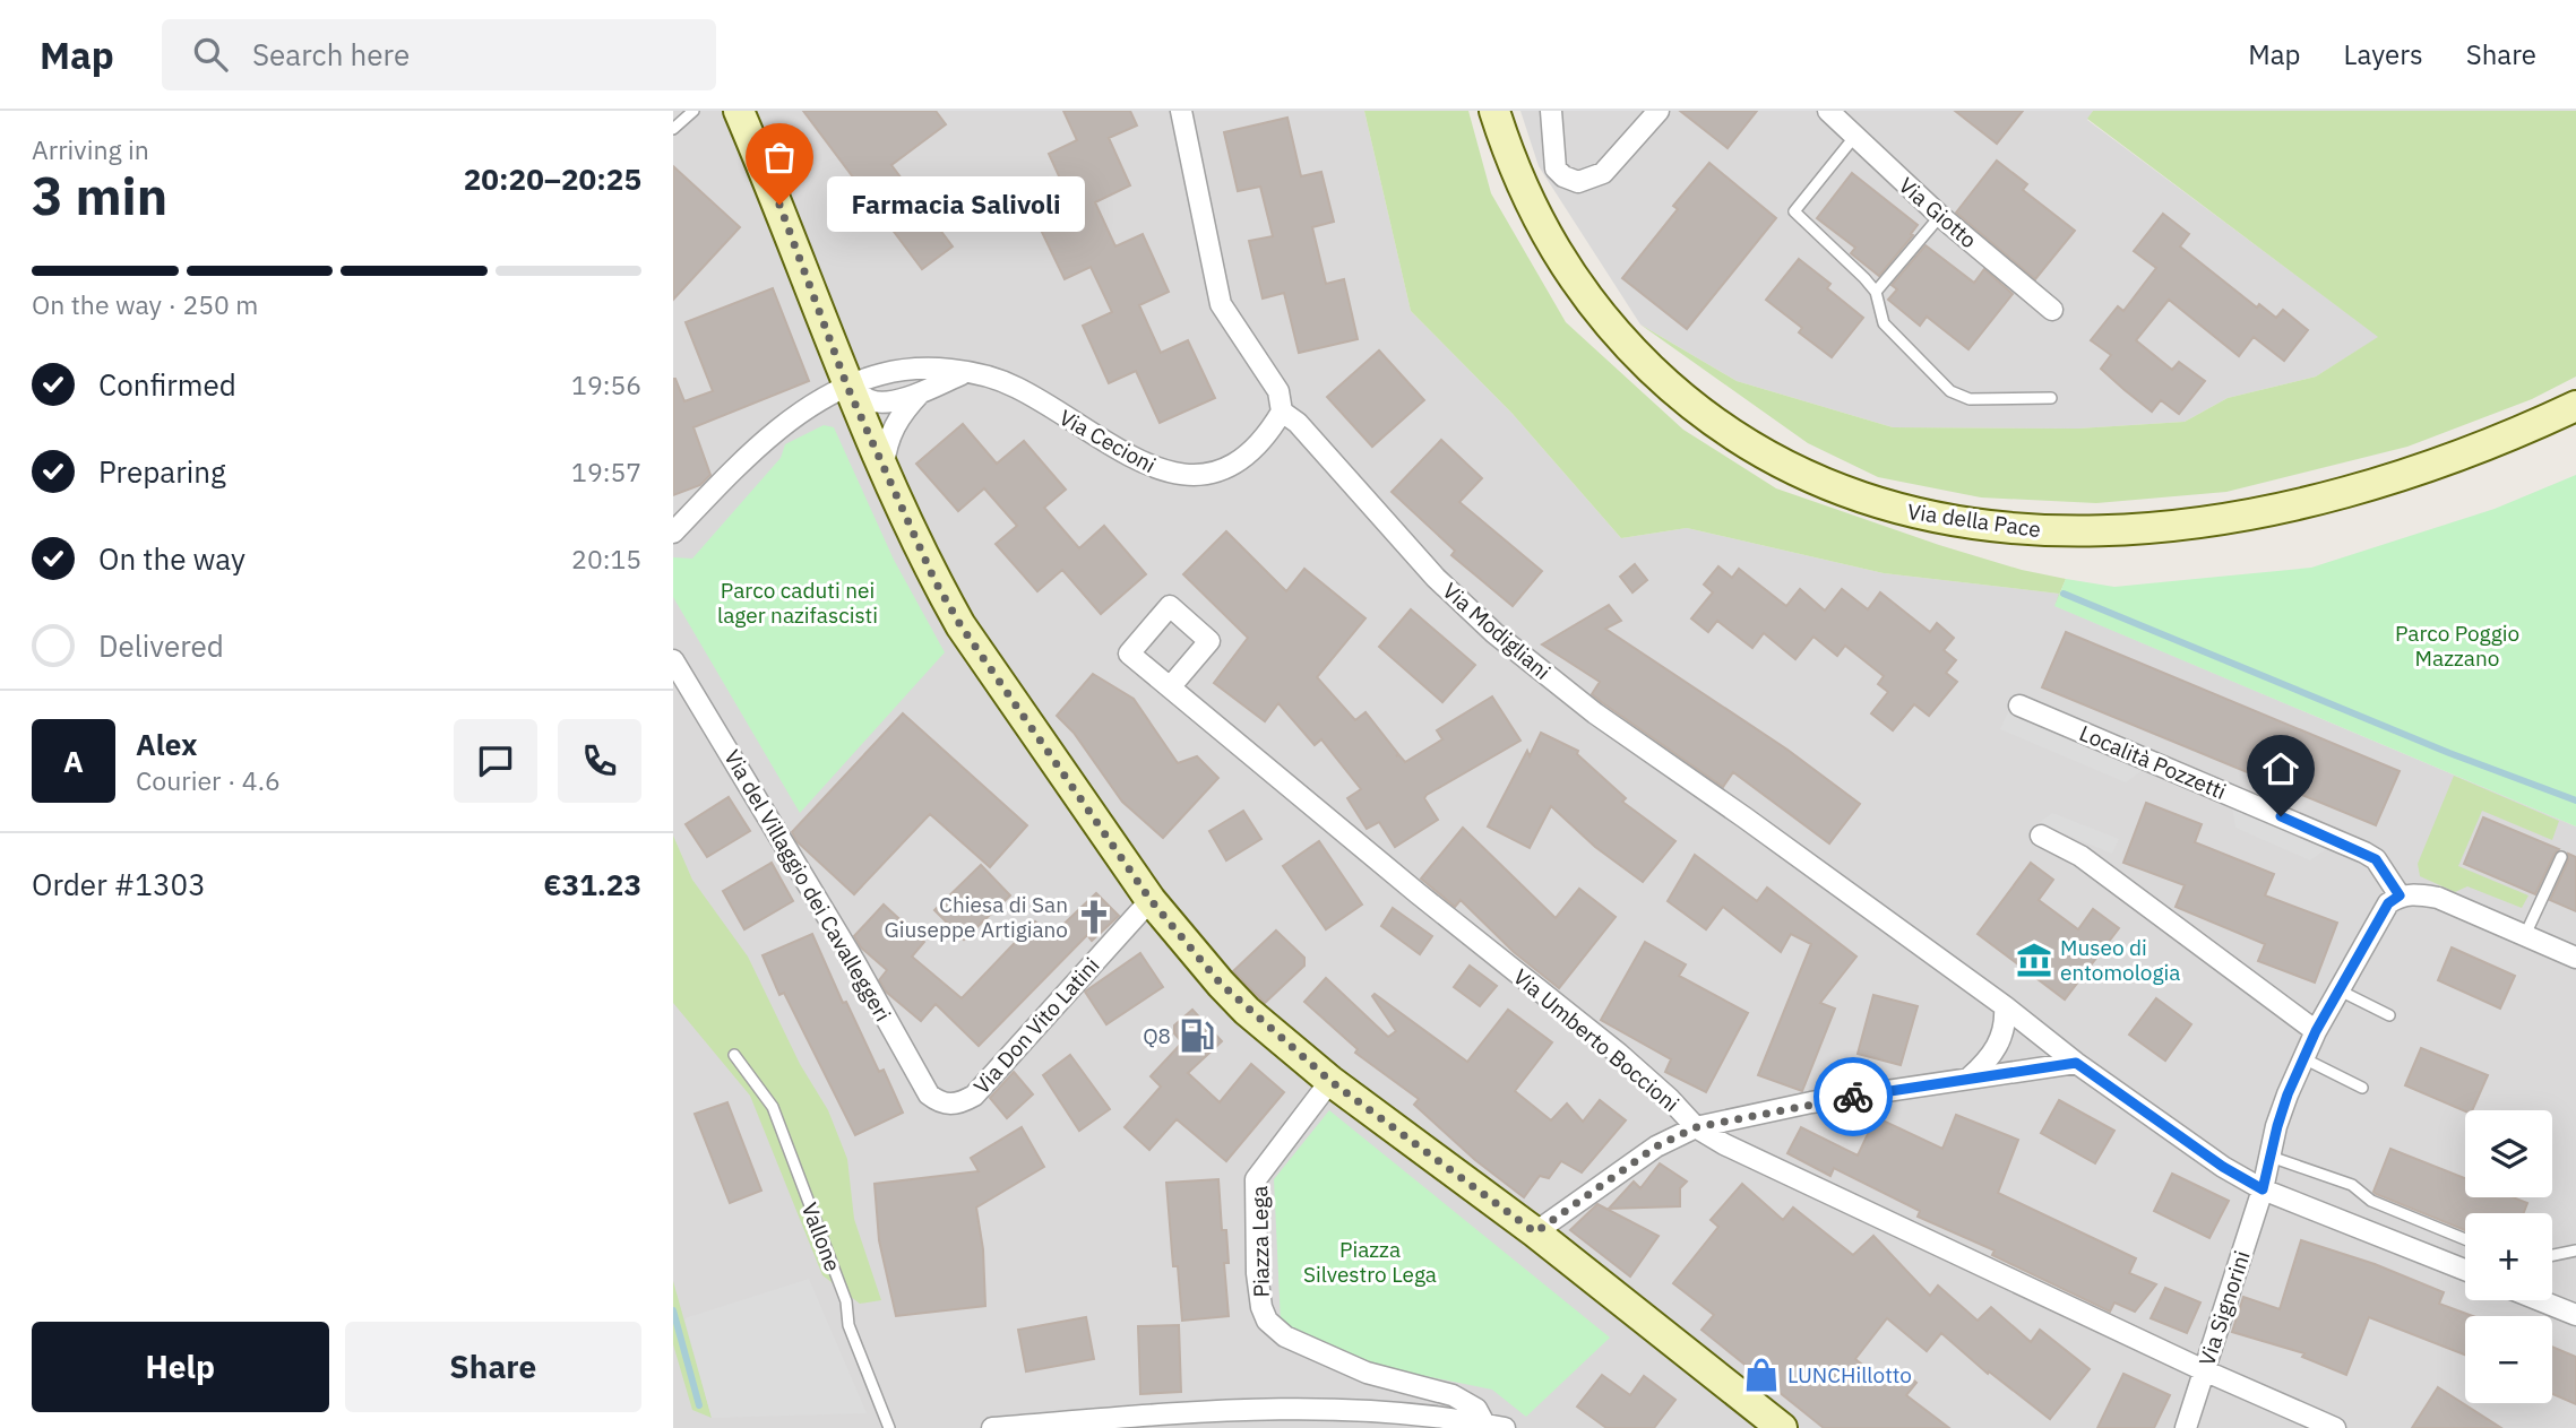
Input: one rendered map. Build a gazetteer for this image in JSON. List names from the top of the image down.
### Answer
{
  "streets": {
    "street": [
      "Via Giotto",
      "Via Cecioni",
      "Via della Pace",
      "Via Modigliani",
      "Località Pozzetti",
      "Via del Villaggio dei Cavalleggeri",
      "Via Don Vito Latini",
      "Via Umberto Boccioni",
      "Piazza Lega",
      "Via Signorini"
    ],
    "lane": ["Vallone"]
  },
  "crossings": [
    ["Via Cecioni", "Via Modigliani"],
    ["Via Modigliani", "Via Signorini"],
    ["Via del Villaggio dei Cavalleggeri", "Via Don Vito Latini"],
    ["Via Umberto Boccioni", "Via Signorini"]
  ],
  "parks": ["Parco caduti nei lager nazifascisti", "Parco Poggio Mazzano", "Piazza Silvestro Lega"],
  "places": {
    "other": ["Farmacia Salivoli"],
    "church": ["Chiesa di San Giuseppe Artigiano"],
    "museum": ["Museo di entomologia"],
    "fuel station": ["Q8"],
    "shop": ["LUNCHillotto"]
  },
  "page": {
    "header": "Map",
    "search": "Search here",
    "nav": ["Map", "Layers", "Share"],
    "heading": ["3 min", "Arriving in", "20:20–20:25"],
    "panel": [
      "Alex",
      "Courier · 4.6",
      "Order #1303",
      "€31.23"
    ],
    "bubble": "Farmacia Salivoli",
    "bar": "On the way · 250 m",
    "list": [
      ["Confirmed", "19:56"],
      ["Preparing", "19:57"],
      ["On the way", "20:15"],
      "Delivered"
    ],
    "round": "A",
    "map_buttons": ["+", "−"],
    "buttons": ["Help", "Share"]
  }
}
